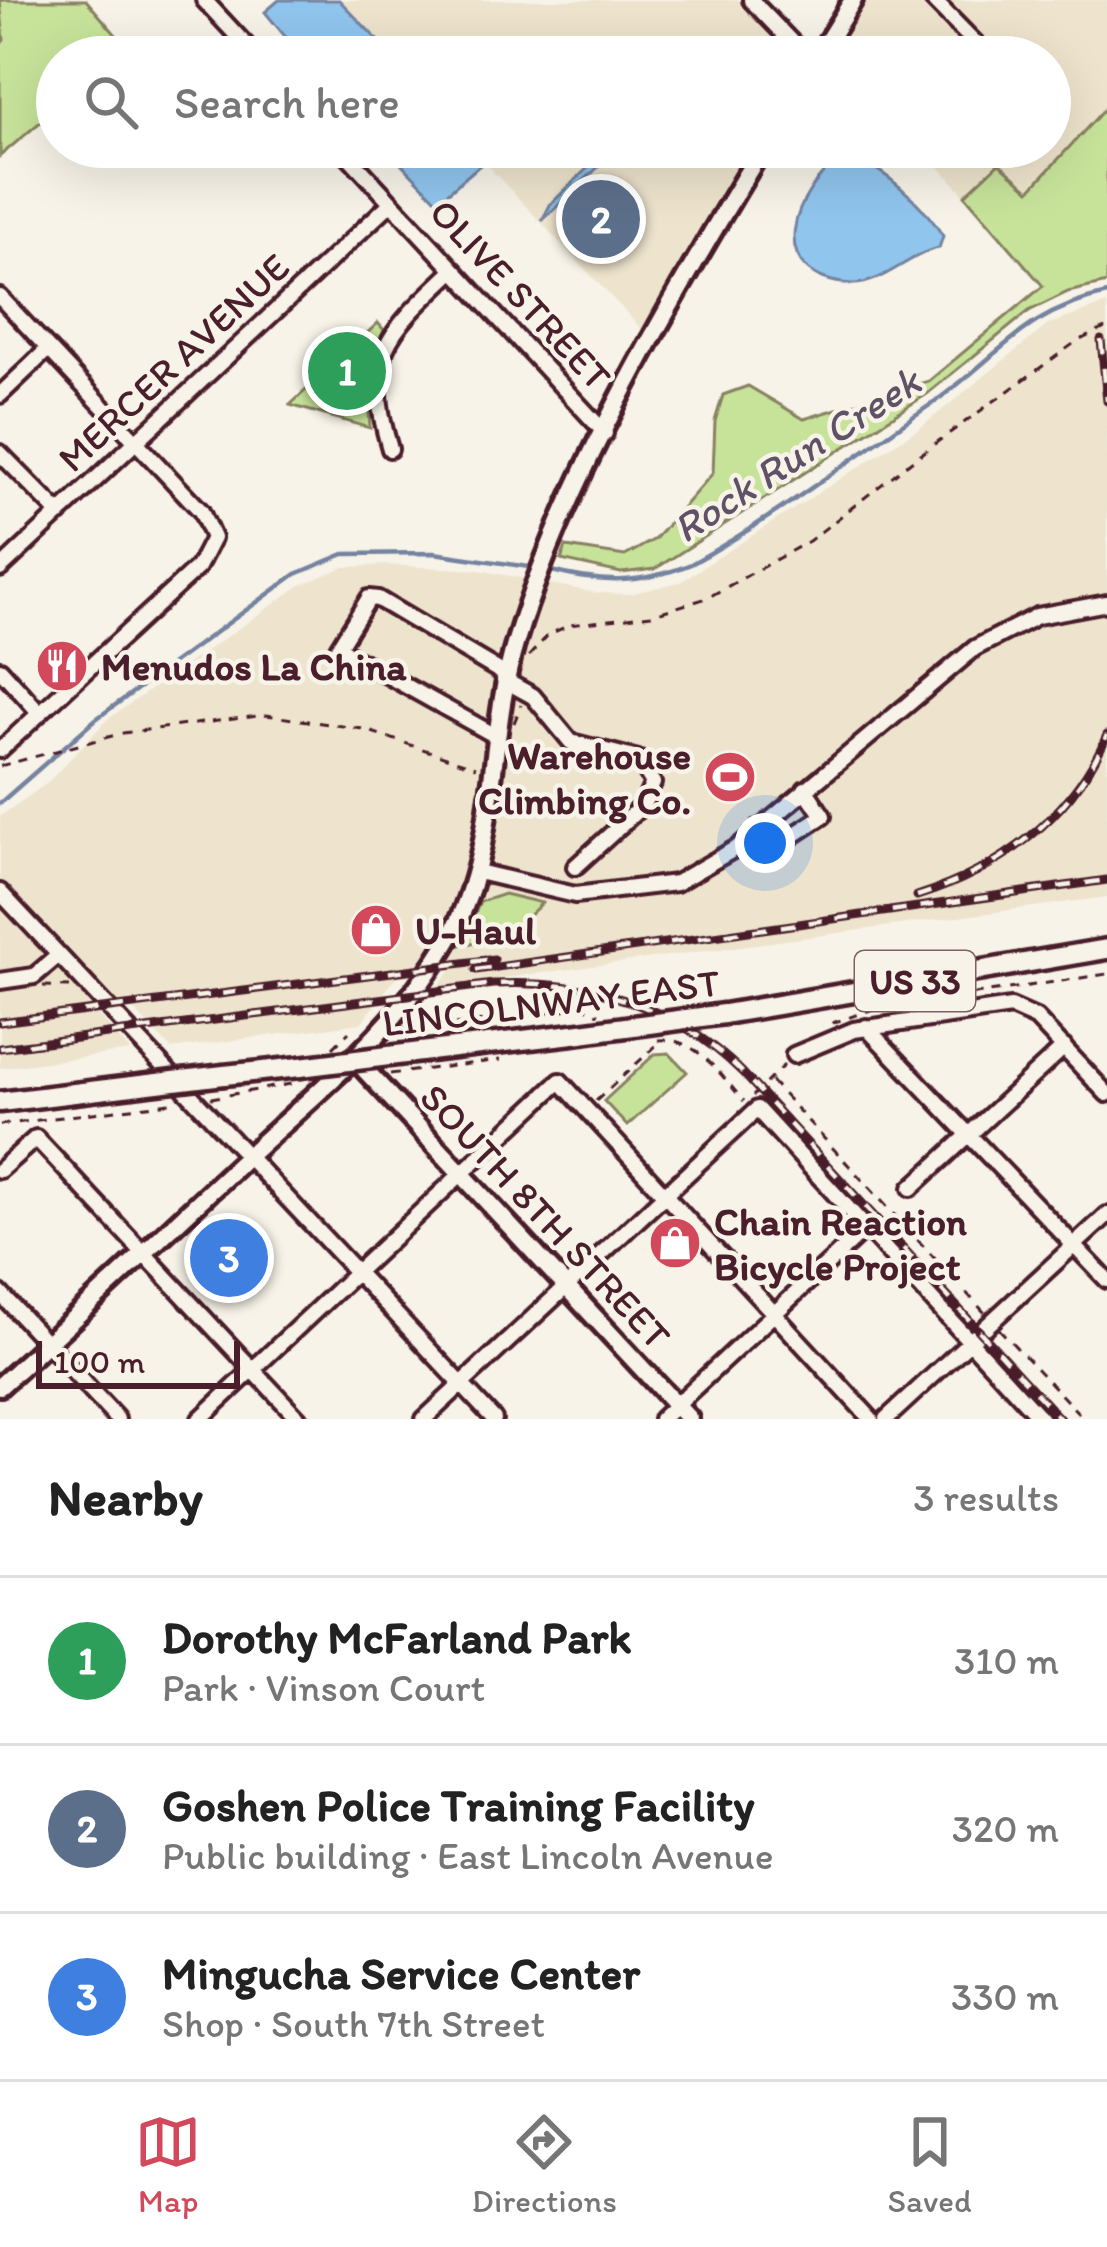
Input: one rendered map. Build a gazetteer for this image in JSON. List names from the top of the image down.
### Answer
{
  "streets": {
    "highway": ["US 33", "LINCOLNWAY EAST"],
    "main road": ["SOUTH 8TH STREET"],
    "street": ["OLIVE STREET", "MERCER AVENUE"]
  },
  "crossings": [
    ["OLIVE STREET", "MERCER AVENUE"]
  ],
  "water": ["Rock Run Creek"],
  "places": {
    "restaurant": ["Menudos La China"],
    "sports": ["Warehouse Climbing Co."],
    "shop": ["U-Haul", "Chain Reaction Bicycle Project"]
  },
  "scale_bar": "100 m",
  "page": {
    "search": "Search here",
    "pins": ["2", "1", "3"],
    "scale": "100 m",
    "heading": ["Nearby", "3 results"],
    "list": [
      {
        "mark": "1",
        "name": "Dorothy McFarland Park",
        "note": "Park · Vinson Court",
        "value": "310 m"
      },
      {
        "mark": "2",
        "name": "Goshen Police Training Facility",
        "note": "Public building · East Lincoln Avenue",
        "value": "320 m"
      },
      {
        "mark": "3",
        "name": "Mingucha Service Center",
        "note": "Shop · South 7th Street",
        "value": "330 m"
      }
    ],
    "nav": ["Map", "Directions", "Saved"]
  }
}
